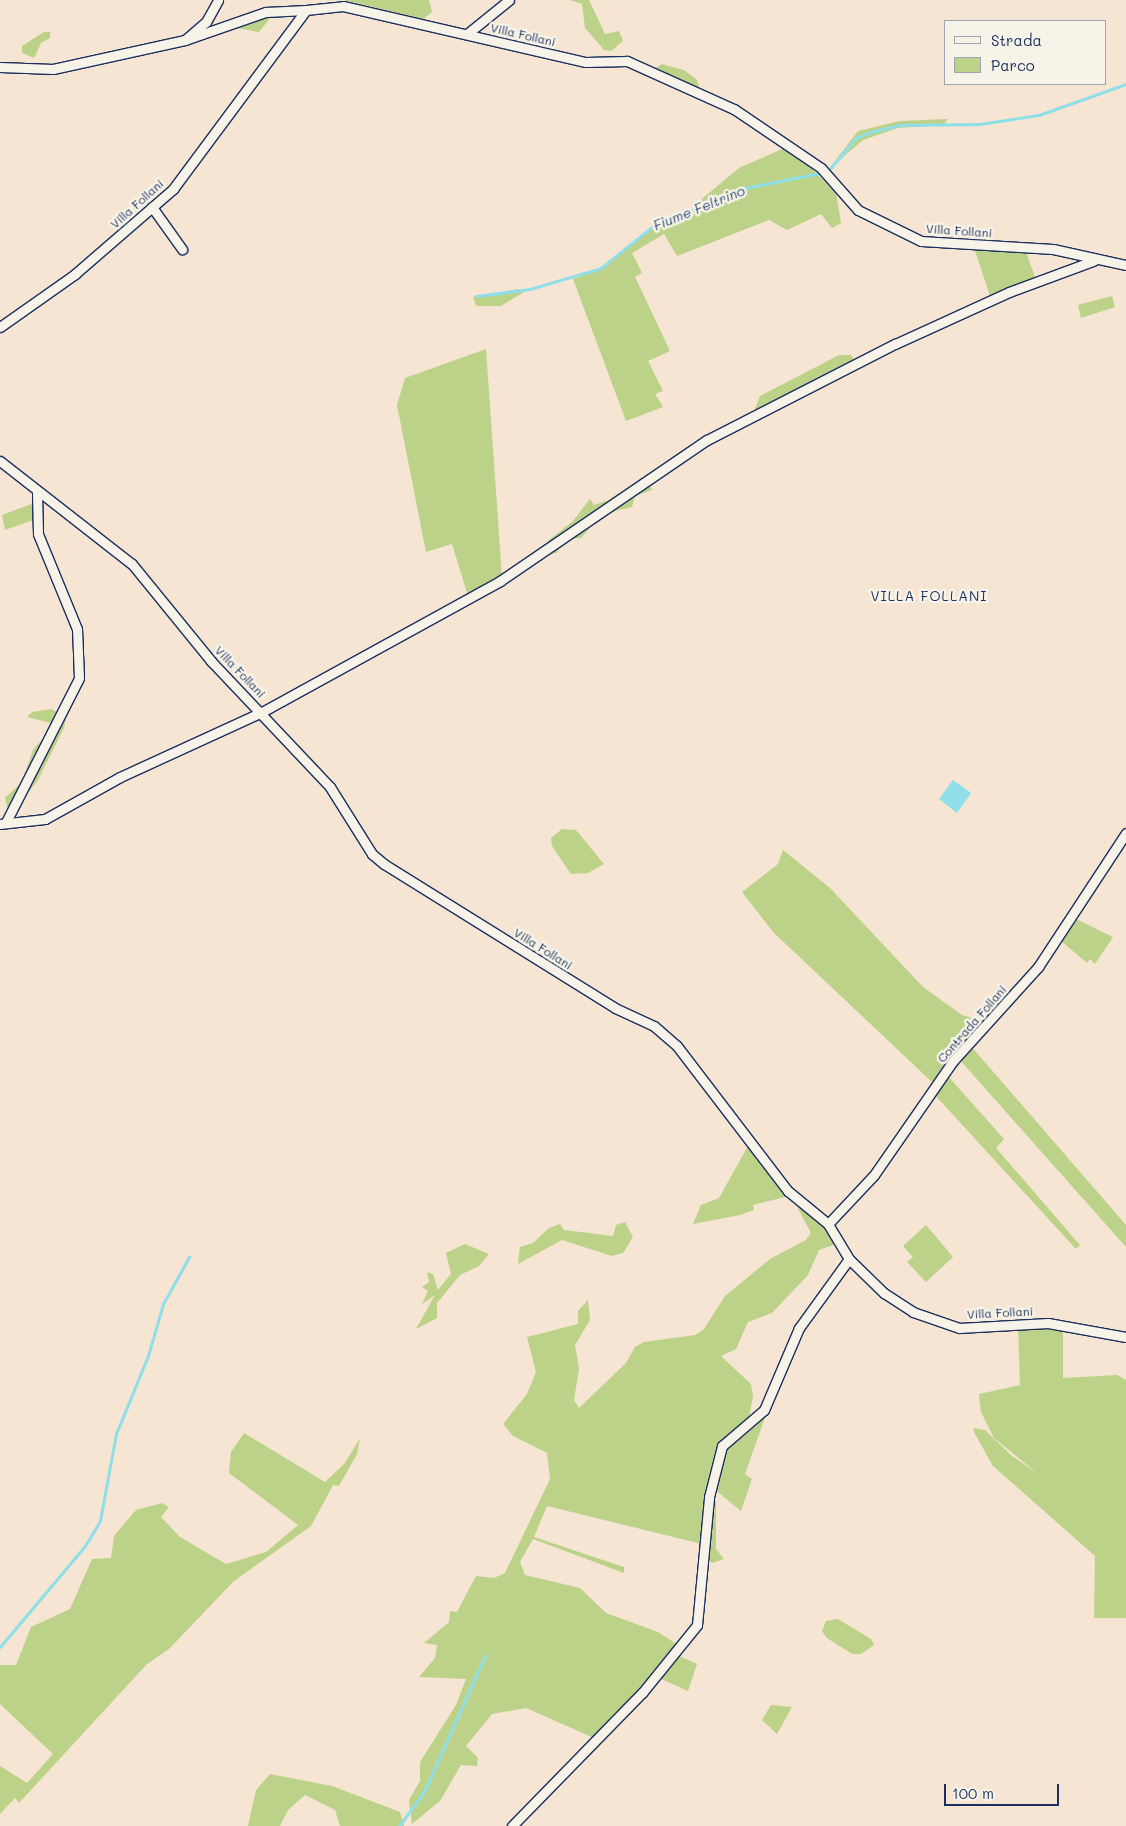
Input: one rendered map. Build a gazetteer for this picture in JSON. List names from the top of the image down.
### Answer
{
  "streets": {
    "street": ["Villa Follani", "Contrada Follani"]
  },
  "crossings": [
    ["Villa Follani", "Contrada Follani"]
  ],
  "districts": ["VILLA FOLLANI"],
  "water": ["Fiume Feltrino"],
  "legend": ["Strada", "Parco"],
  "scale_bar": "100 m"
}
